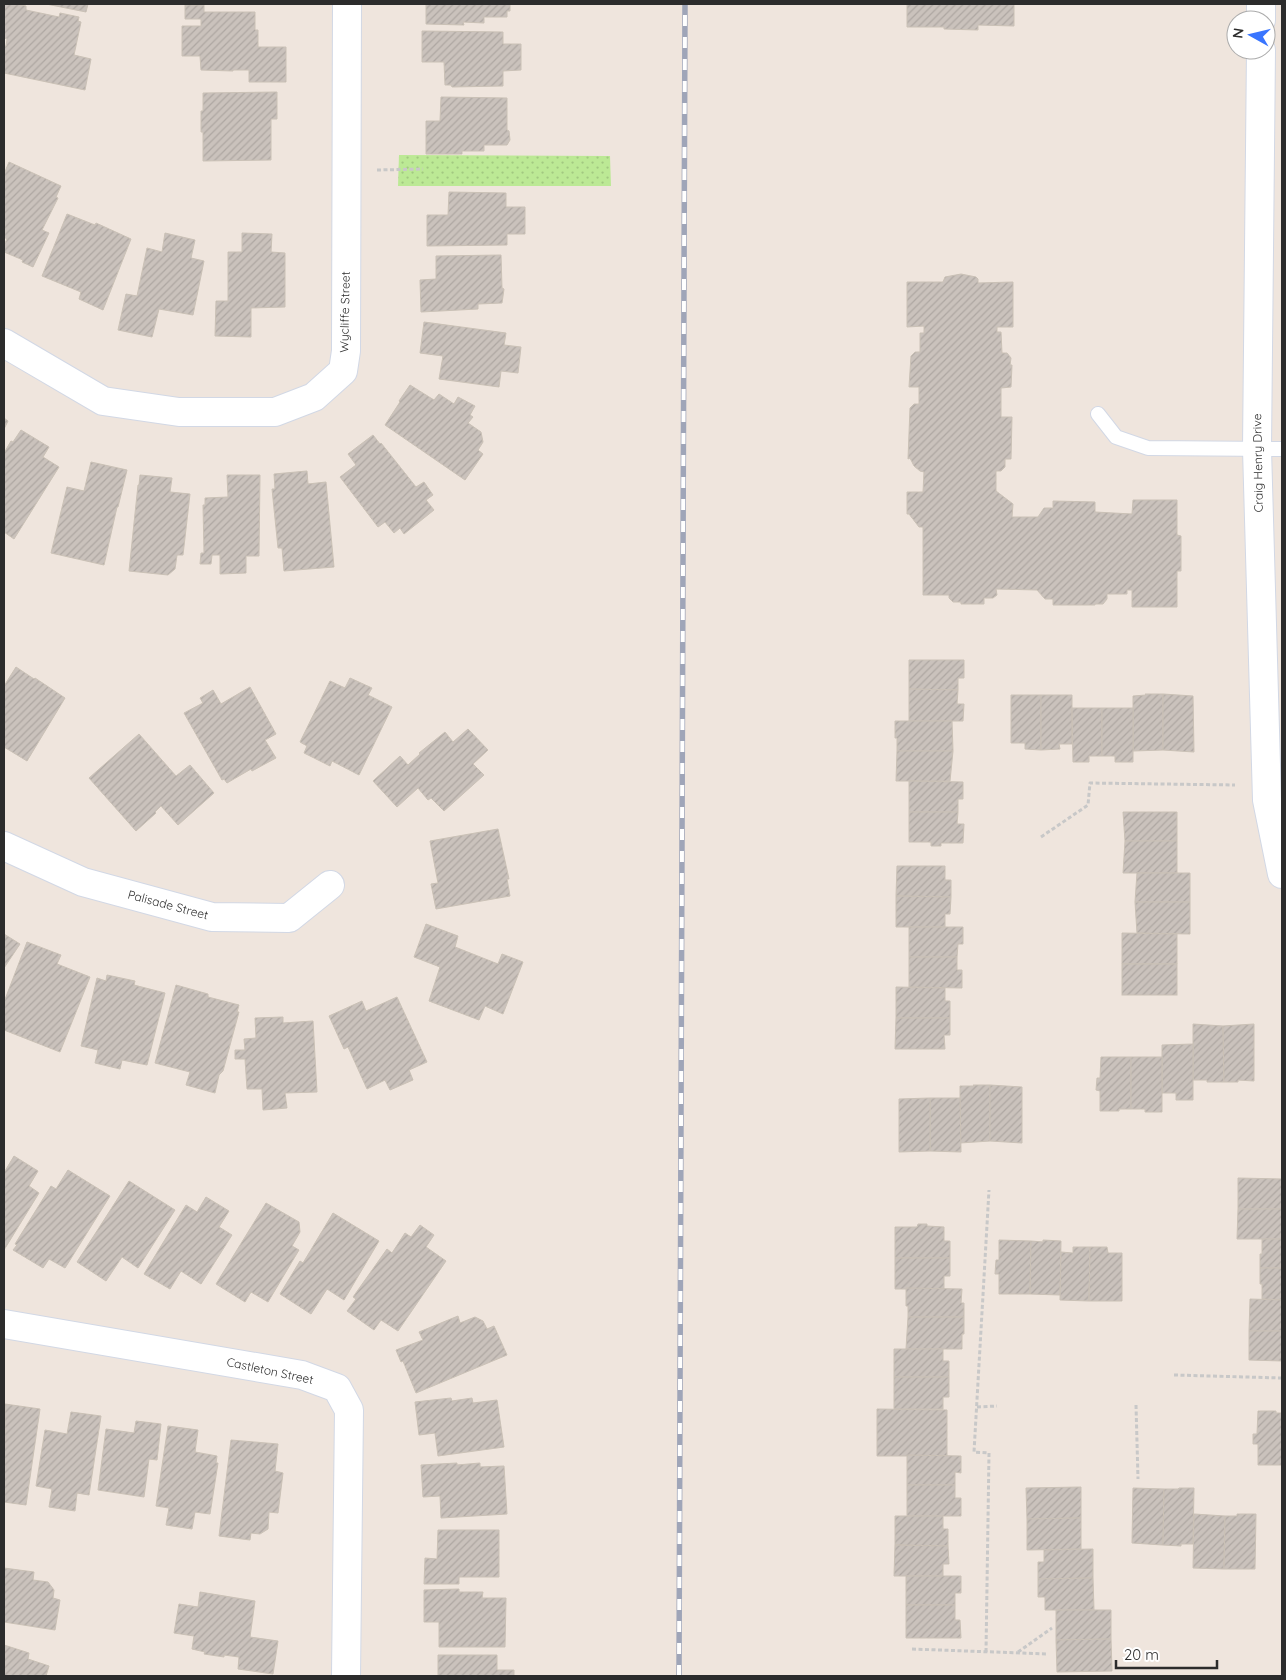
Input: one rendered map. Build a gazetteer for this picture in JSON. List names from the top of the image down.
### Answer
{
  "streets": {
    "street": [
      "Wycliffe Street",
      "Craig Henry Drive",
      "Palisade Street",
      "Castleton Street"
    ]
  },
  "scale_bar": "20 m",
  "north": "left"
}
